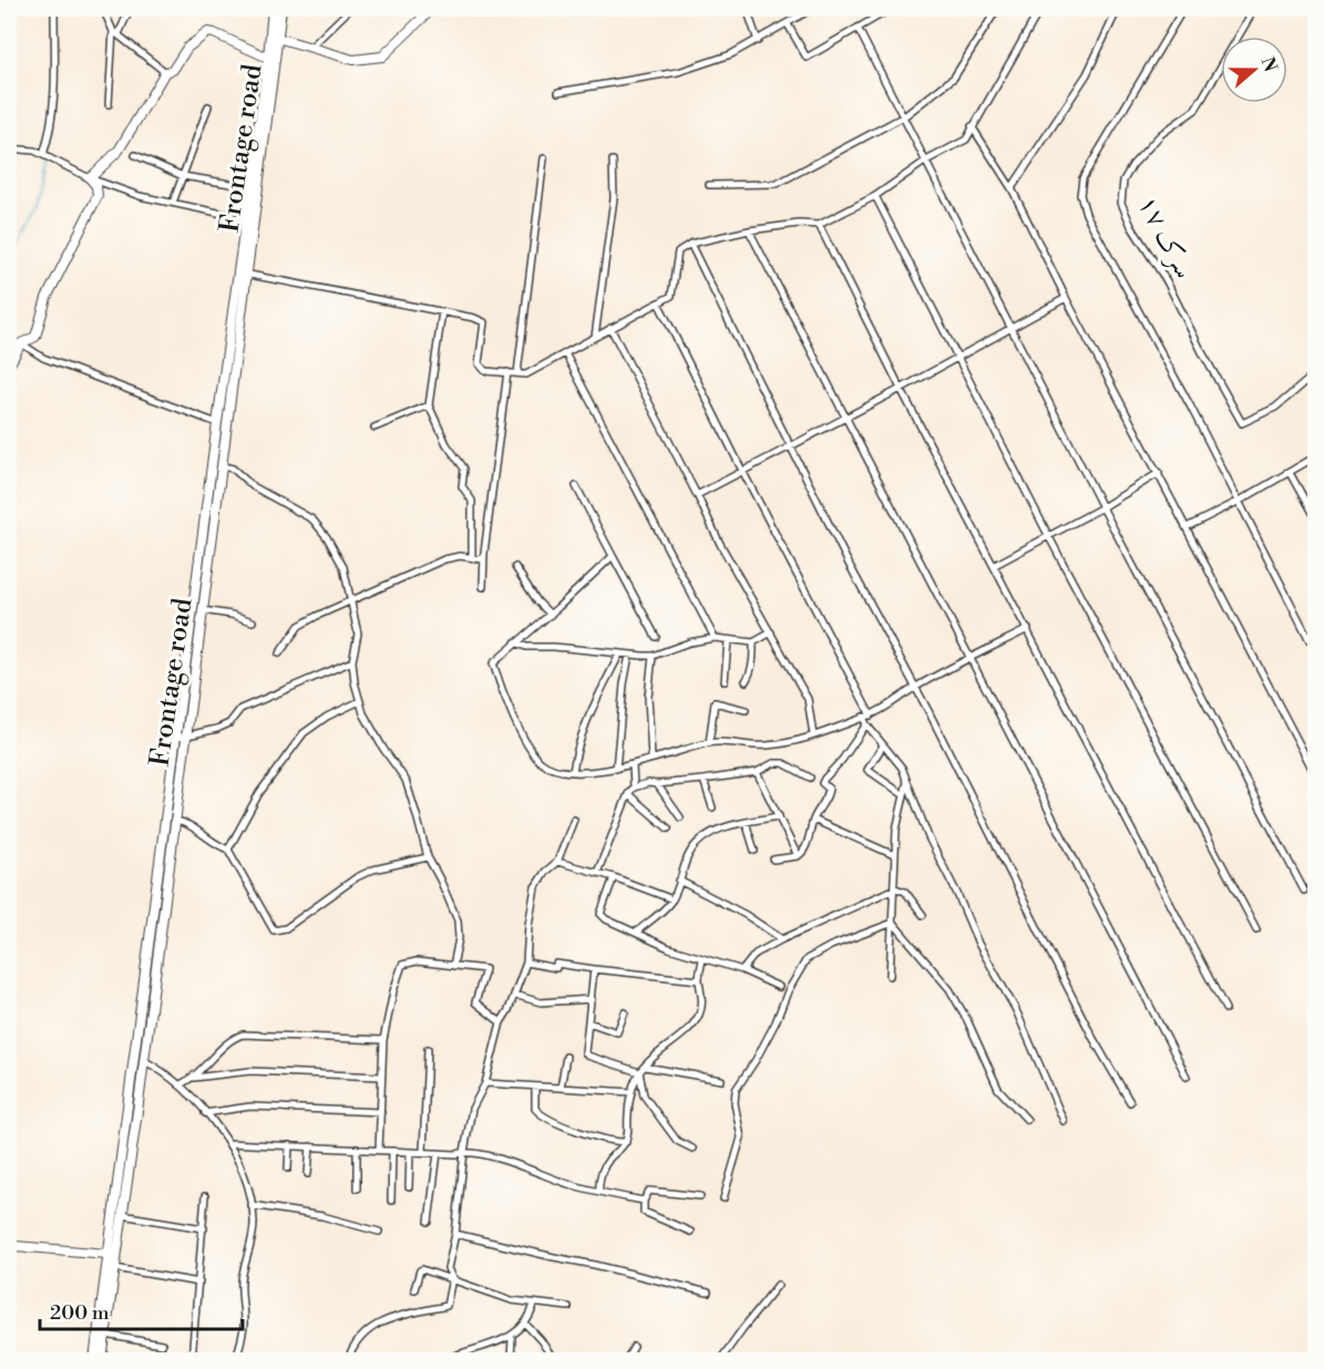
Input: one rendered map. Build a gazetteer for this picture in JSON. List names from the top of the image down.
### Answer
{
  "streets": {
    "main road": ["Frontage road"],
    "street": ["سرک ۱۷"]
  },
  "scale_bar": "200 m",
  "north": "right"
}
